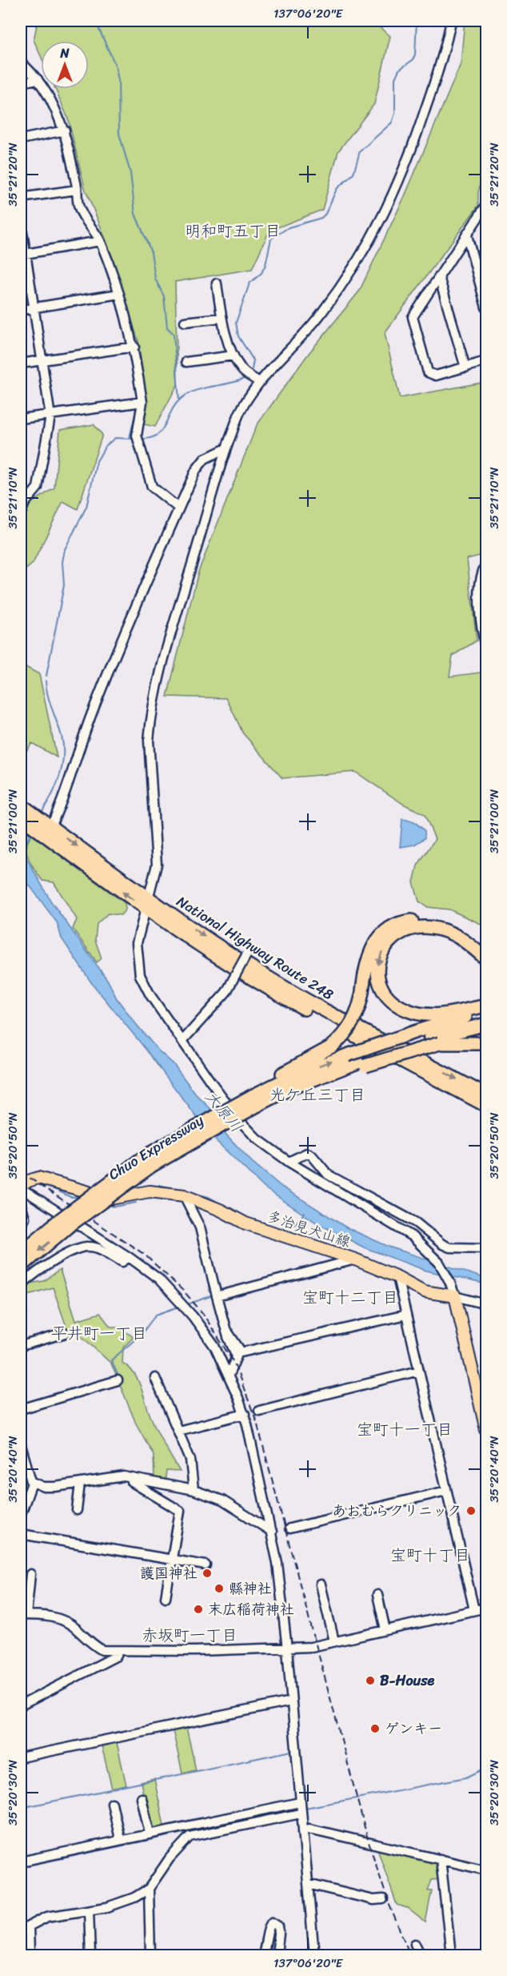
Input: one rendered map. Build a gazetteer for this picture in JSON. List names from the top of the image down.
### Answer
{
  "streets": {
    "highway": ["National Highway Route 248", "Chuo Expressway"],
    "main road": ["多治見犬山線"]
  },
  "districts": [
    "明和町五丁目",
    "光ケ丘三丁目",
    "宝町十二丁目",
    "平井町一丁目",
    "宝町十一丁目",
    "宝町十丁目",
    "赤坂町一丁目"
  ],
  "water": ["大原川"],
  "places": [
    "あおむらクリニック",
    "護国神社",
    "縣神社",
    "末広稲荷神社",
    "B-House",
    "ゲンキー"
  ],
  "north": "top",
  "coordinates": [
    "137°06'20\"E",
    "35°21'20\"N",
    "35°21'10\"N",
    "35°21'00\"N",
    "35°20'50\"N",
    "35°20'40\"N",
    "35°20'30\"N"
  ]
}
